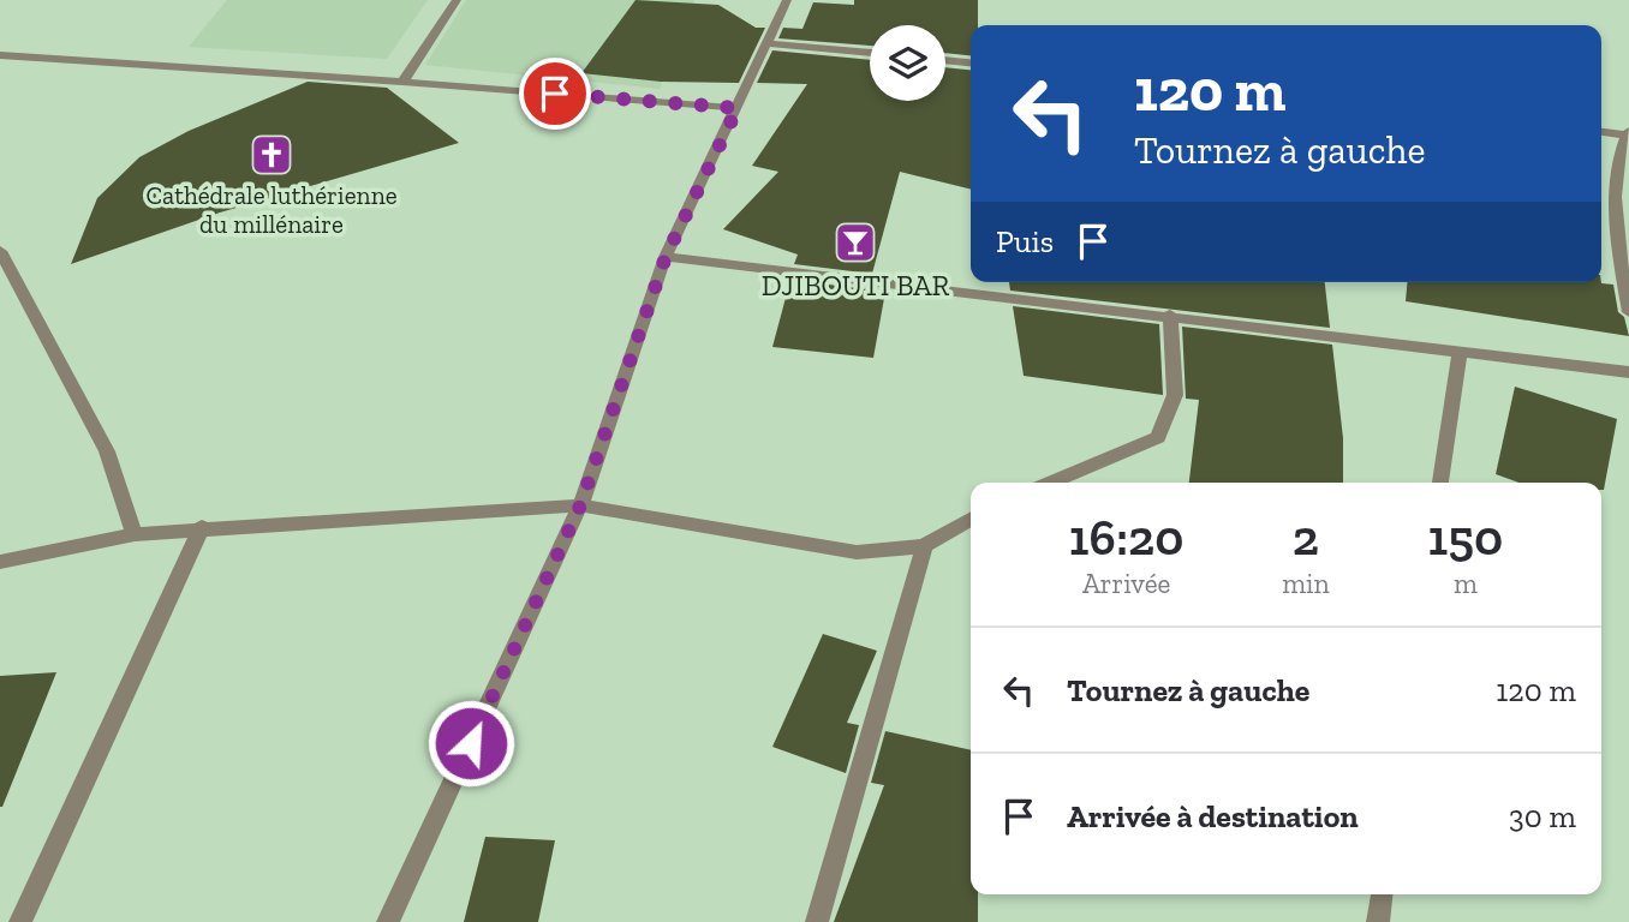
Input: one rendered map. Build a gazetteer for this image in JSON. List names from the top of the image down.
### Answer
{
  "places": {
    "church": ["Cathédrale luthérienne du millénaire"],
    "bar": ["DJIBOUTI BAR"]
  },
  "page": {
    "turn": ["120 m", "Tournez à gauche"],
    "then": "Puis",
    "eta": [
      "16:20",
      "Arrivée",
      "2",
      "min",
      "150",
      "m"
    ],
    "list": [
      {
        "name": "Tournez à gauche",
        "value": "120 m"
      },
      {
        "name": "Arrivée à destination",
        "value": "30 m"
      }
    ]
  }
}
